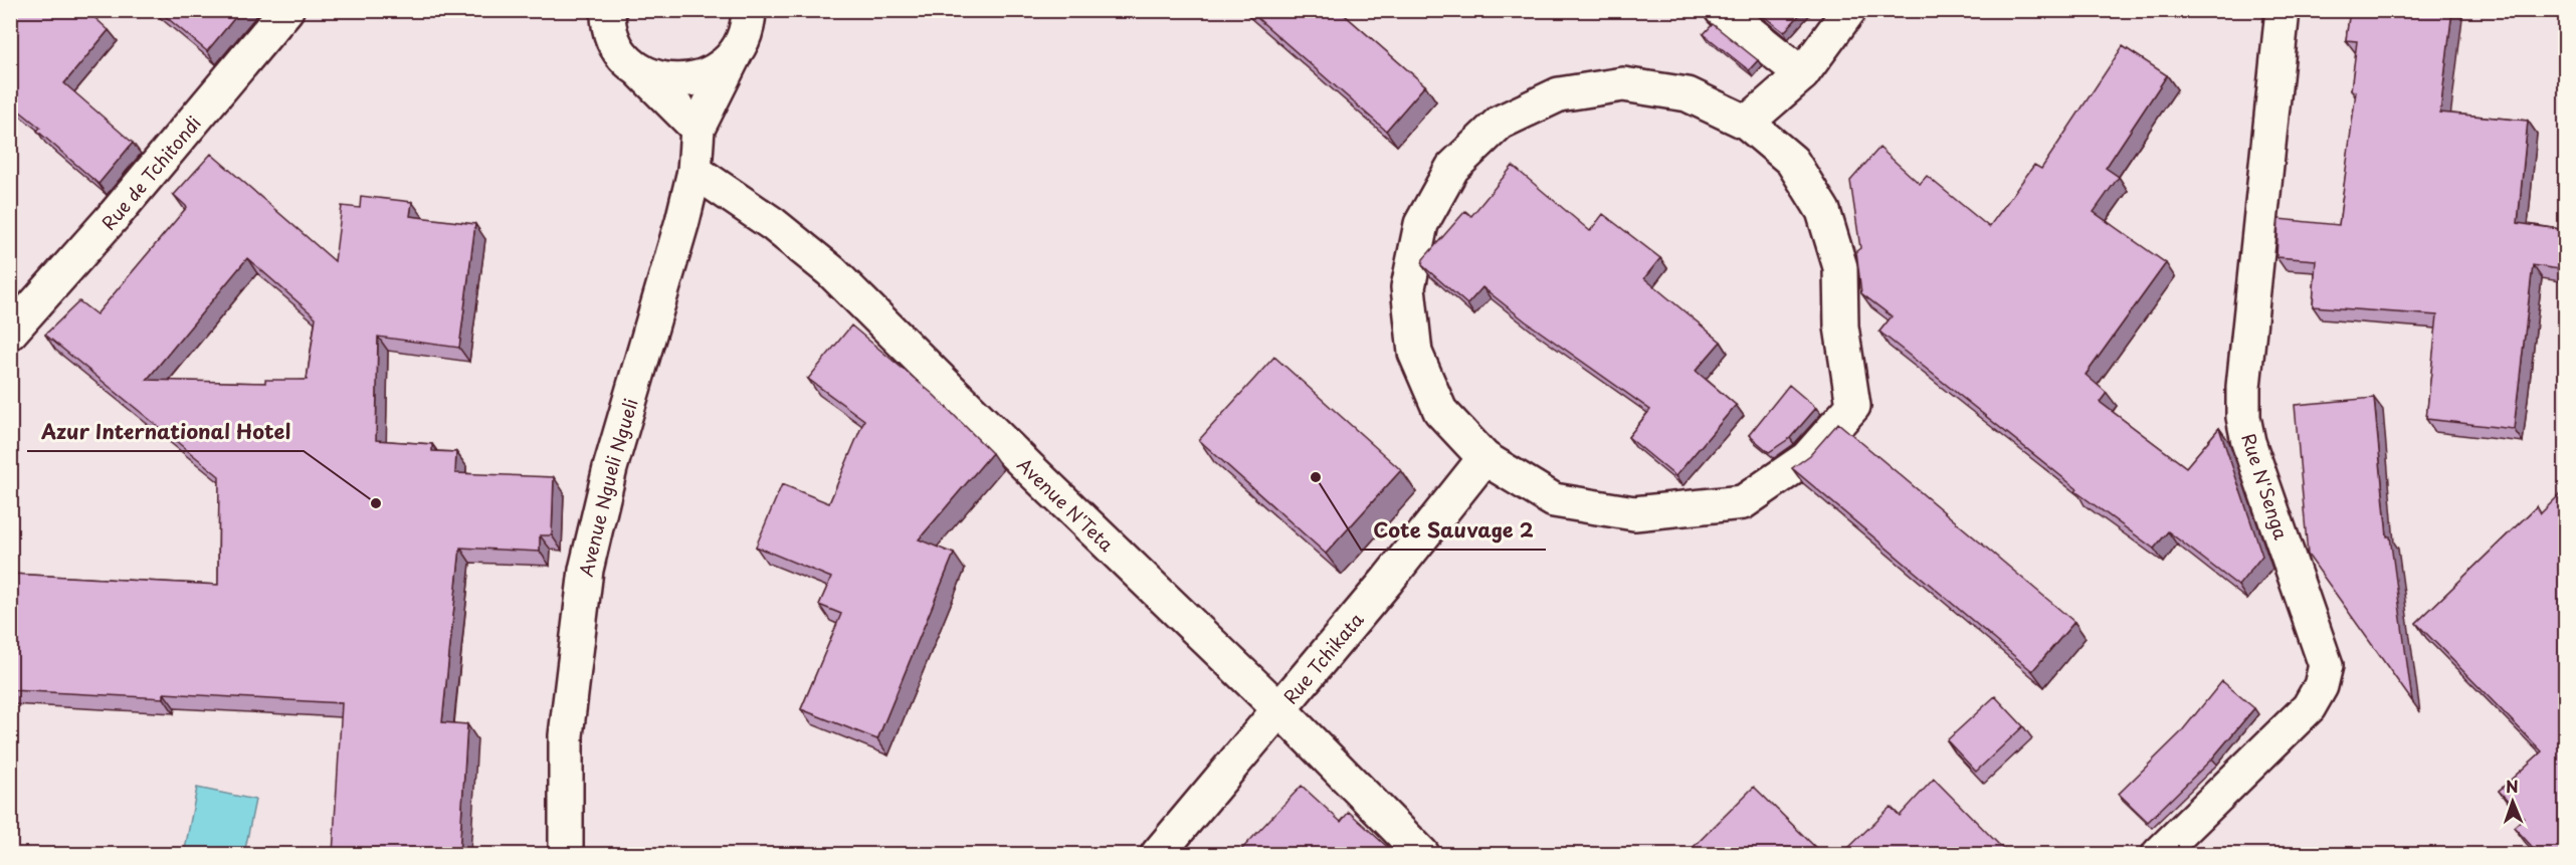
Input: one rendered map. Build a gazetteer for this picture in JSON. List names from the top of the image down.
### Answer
{
  "streets": {
    "street": [
      "Rue de Tchitondi",
      "Rue N'Senga",
      "Avenue Ngueli Ngueli",
      "Avenue N'Teta",
      "Rue Tchikata"
    ]
  },
  "crossings": [
    ["Avenue Ngueli Ngueli", "Avenue N'Teta"],
    ["Avenue N'Teta", "Rue Tchikata"]
  ],
  "places": ["Cote Sauvage 2", "Azur International Hotel"],
  "north": "top"
}
